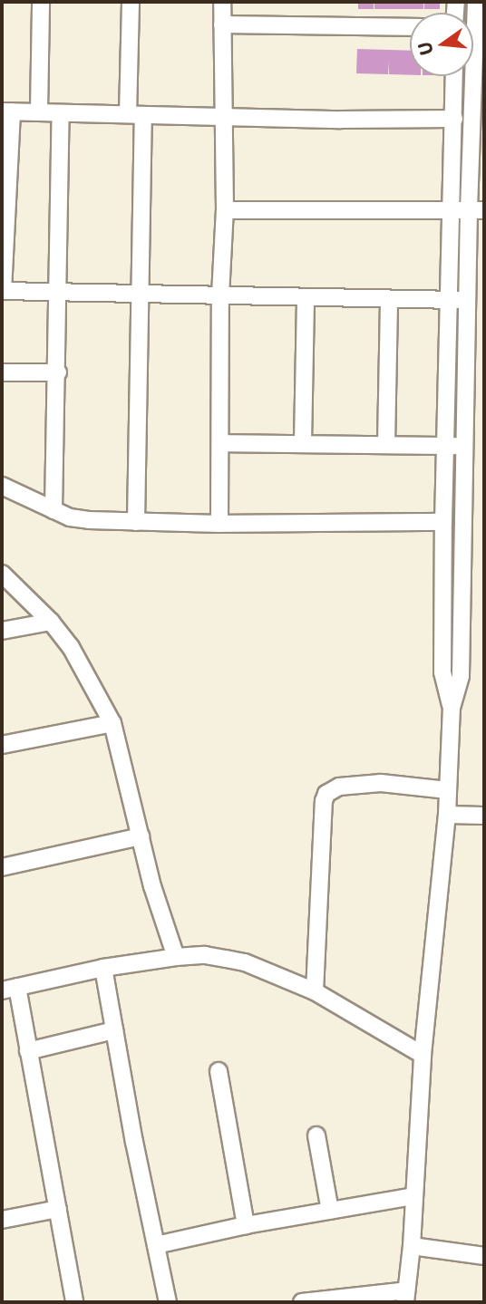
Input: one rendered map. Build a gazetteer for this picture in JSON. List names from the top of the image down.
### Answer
{
  "north": "left"
}
